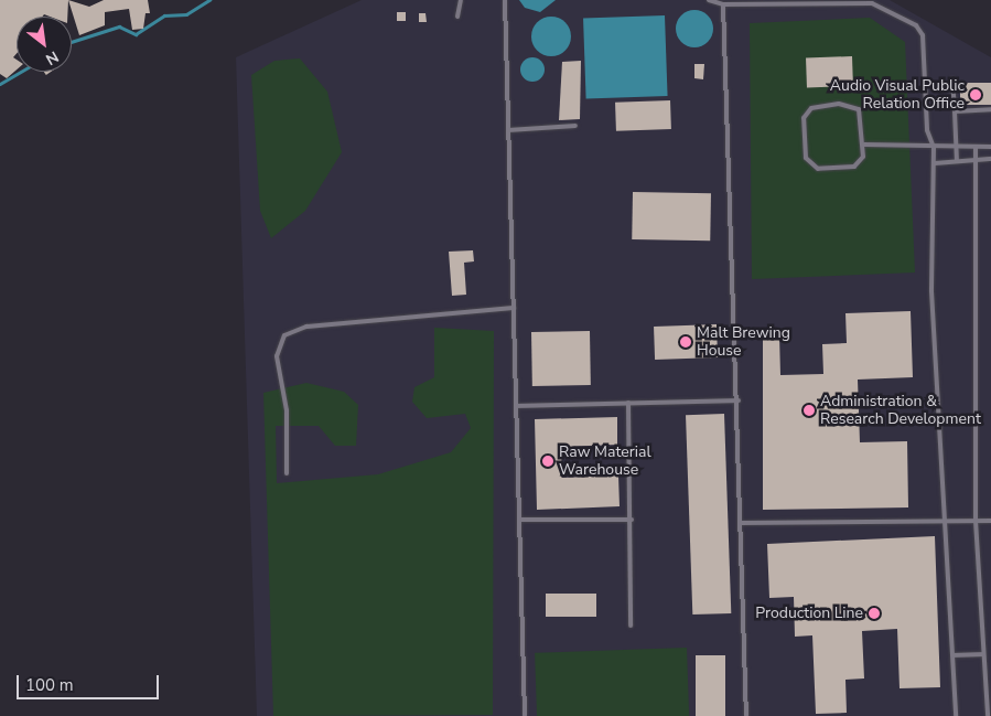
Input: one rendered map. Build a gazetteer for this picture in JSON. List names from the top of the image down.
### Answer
{
  "places": [
    "Audio Visual Public Relation Office",
    "Malt Brewing House",
    "Administration & Research Development",
    "Raw Material Warehouse",
    "Production Line"
  ],
  "scale_bar": "100 m",
  "north": "bottom right"
}
